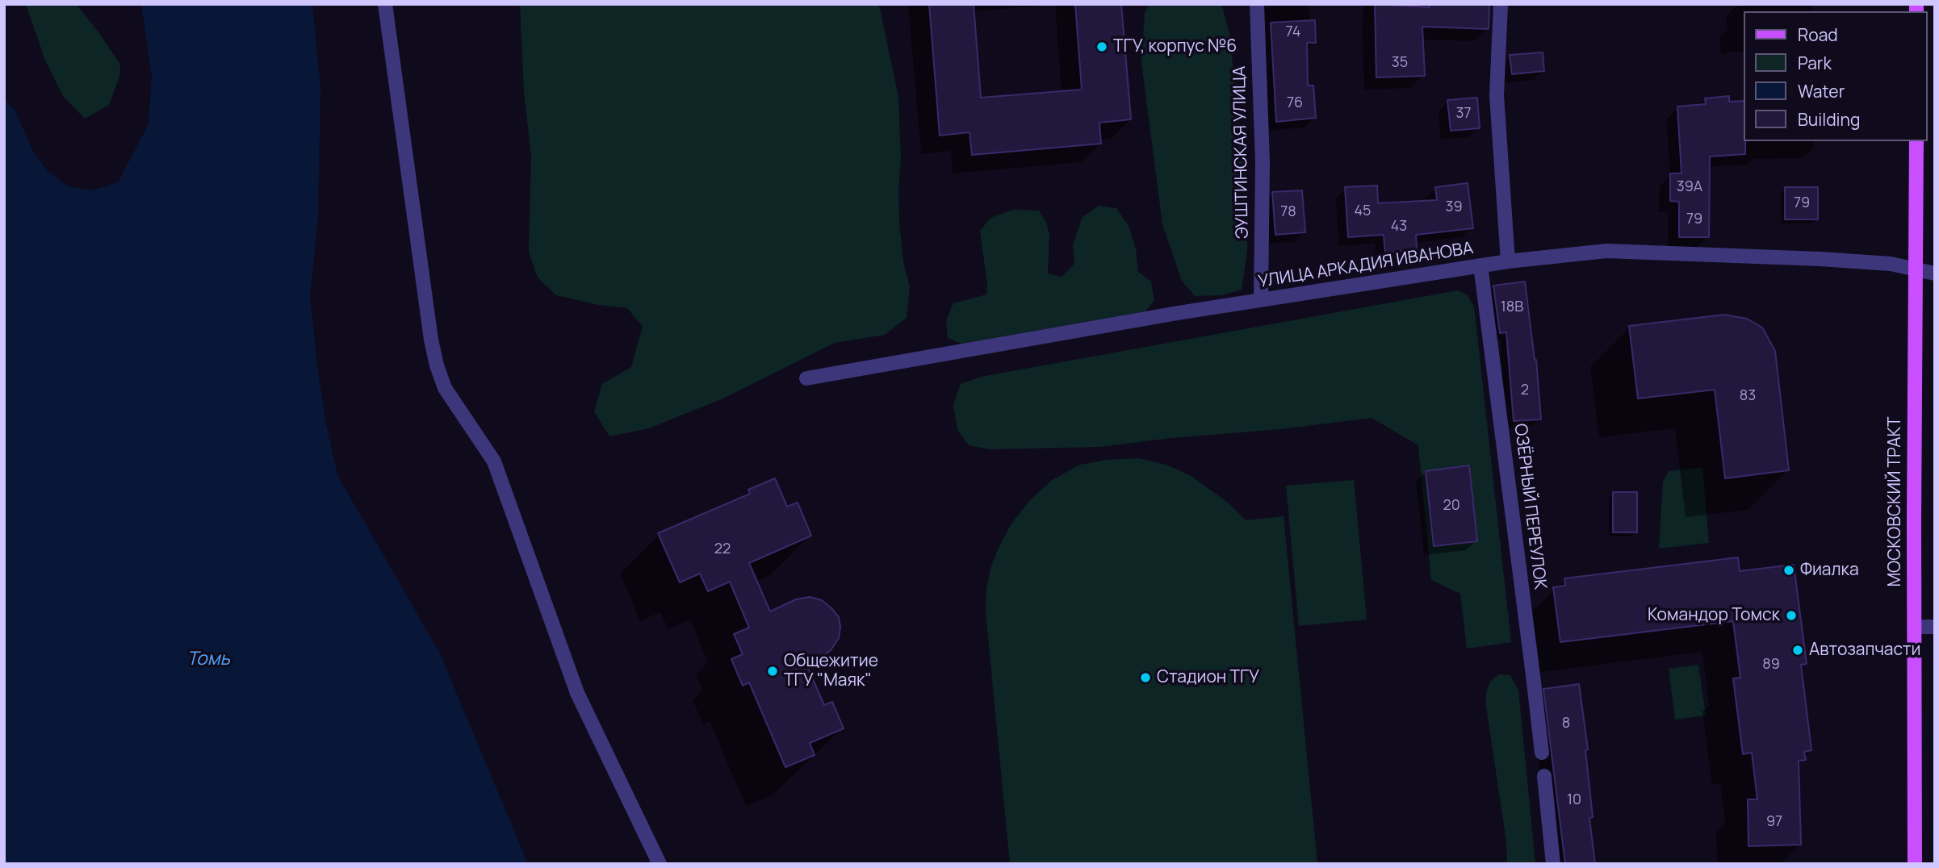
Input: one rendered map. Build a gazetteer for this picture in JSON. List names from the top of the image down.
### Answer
{
  "streets": {
    "main road": ["МОСКОВСКИЙ ТРАКТ"],
    "street": ["ЭУШТИНСКАЯ УЛИЦА", "УЛИЦА АРКАДИЯ ИВАНОВА", "ОЗЁРНЫЙ ПЕРЕУЛОК"]
  },
  "crossings": [
    ["ЭУШТИНСКАЯ УЛИЦА", "УЛИЦА АРКАДИЯ ИВАНОВА"],
    ["УЛИЦА АРКАДИЯ ИВАНОВА", "МОСКОВСКИЙ ТРАКТ"],
    ["УЛИЦА АРКАДИЯ ИВАНОВА", "ОЗЁРНЫЙ ПЕРЕУЛОК"]
  ],
  "water": ["Томь"],
  "places": [
    "ТГУ, корпус №6",
    "Фиалка",
    "Командор Томск",
    "Автозапчасти",
    "Общежитие ТГУ \"Маяк\"",
    "Стадион ТГУ"
  ],
  "house_numbers": [
    "74",
    "35",
    "76",
    "37",
    "39А",
    "79",
    "39",
    "45",
    "78",
    "79",
    "43",
    "18В",
    "2",
    "83",
    "20",
    "22",
    "89",
    "8",
    "10",
    "97"
  ],
  "legend": [
    "Road",
    "Park",
    "Water",
    "Building"
  ]
}
